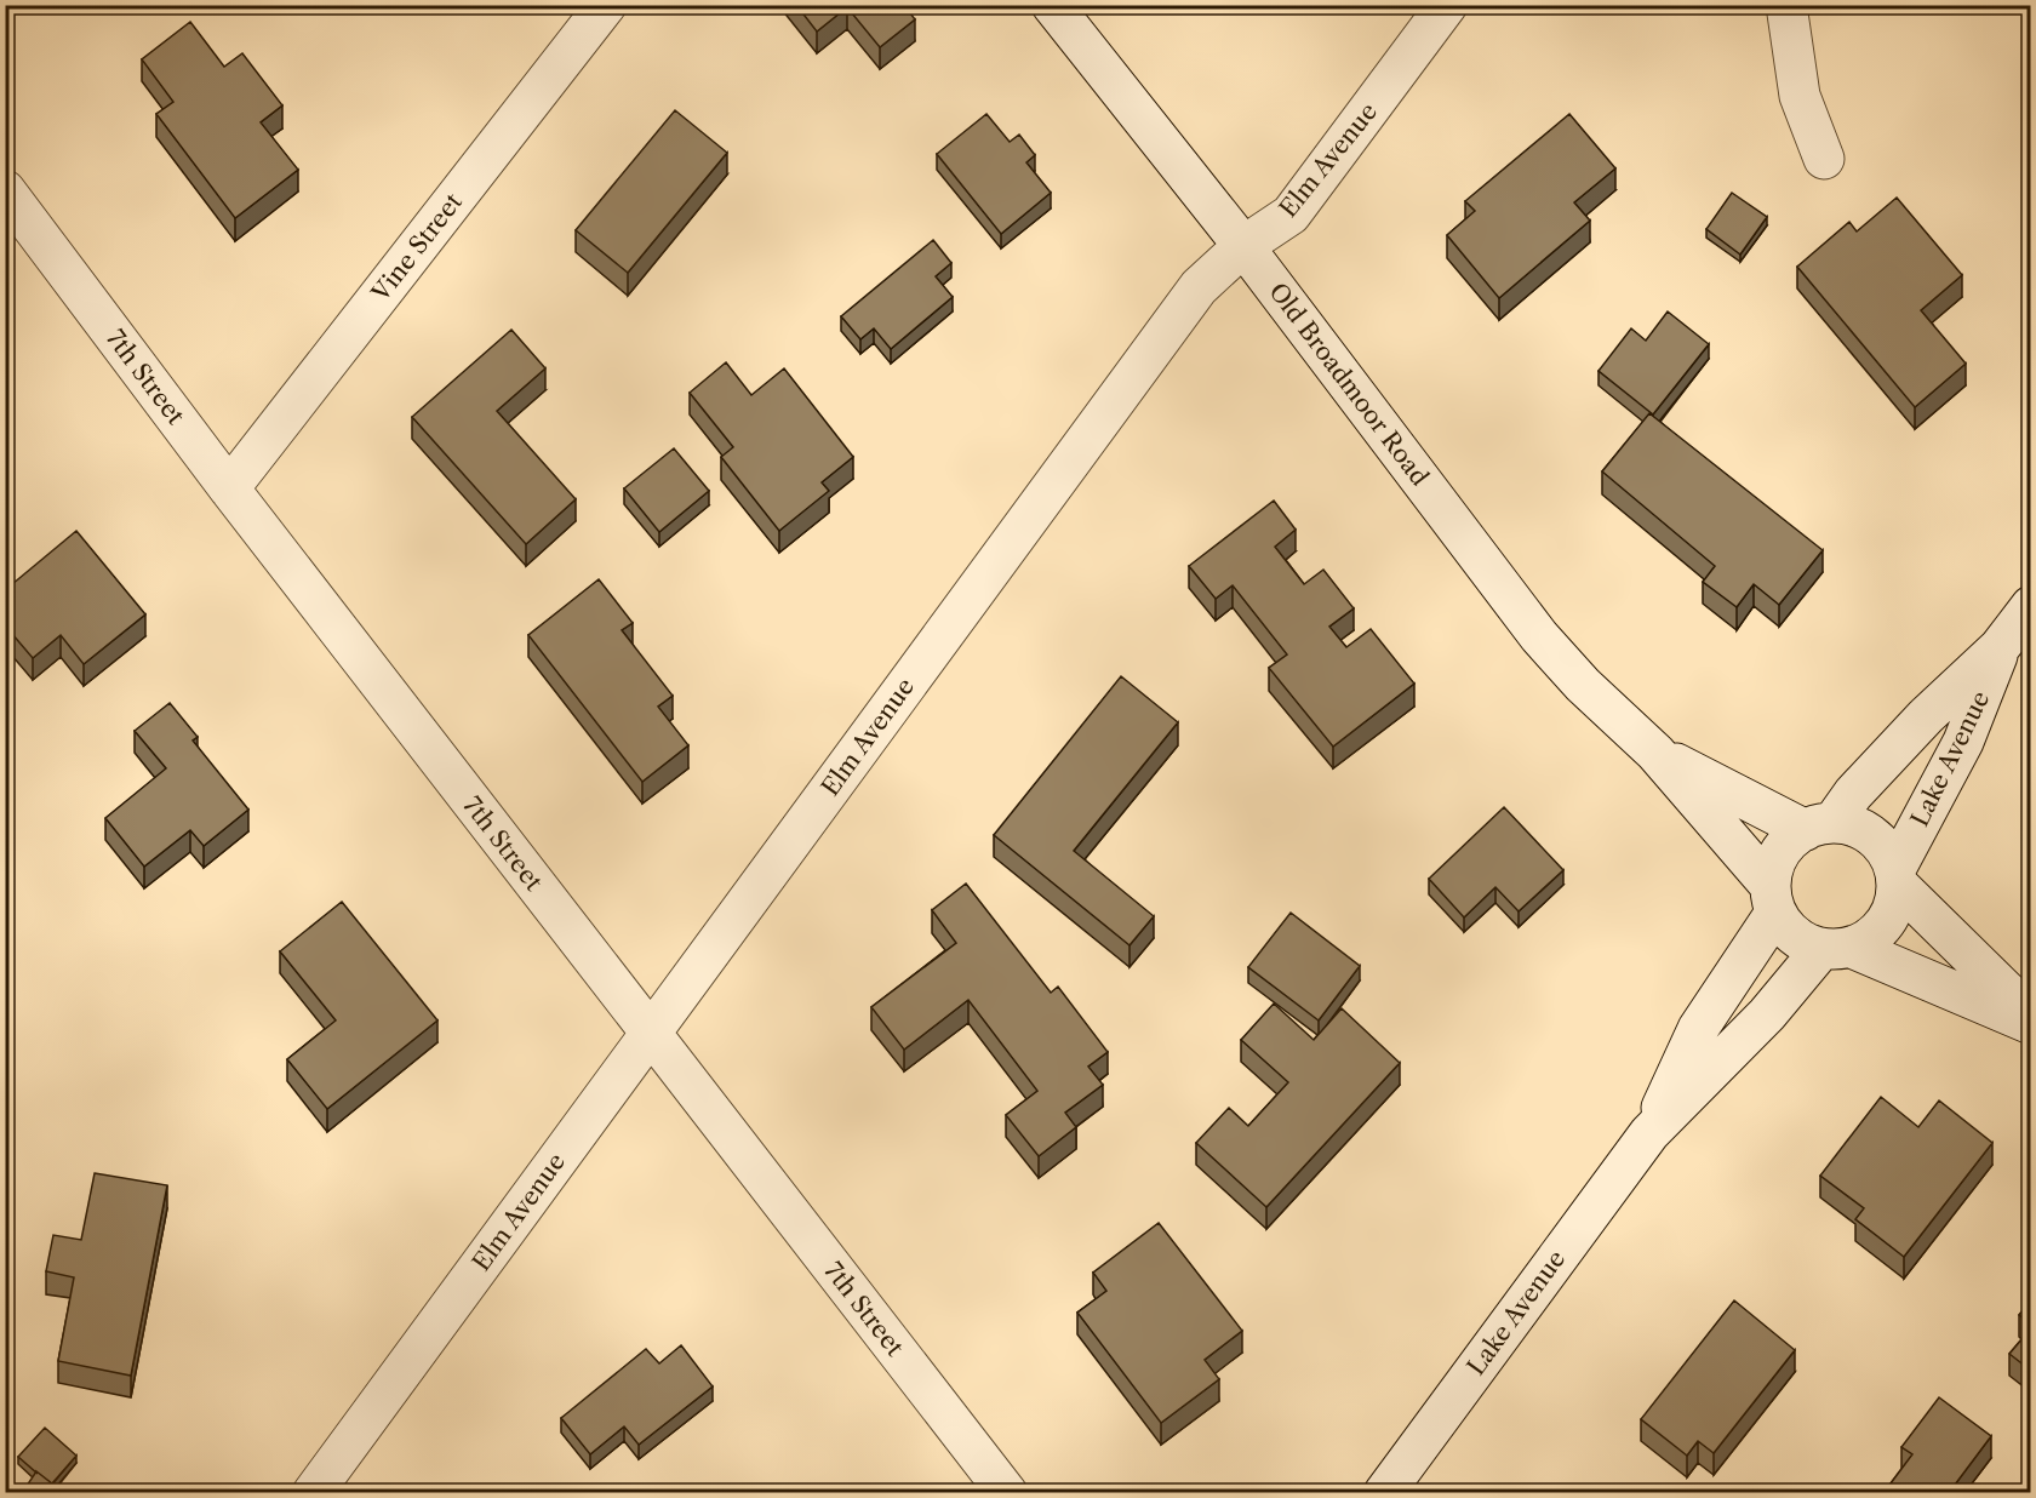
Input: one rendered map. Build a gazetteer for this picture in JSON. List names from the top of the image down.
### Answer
{
  "streets": {
    "street": [
      "Elm Avenue",
      "Vine Street",
      "7th Street",
      "Old Broadmoor Road",
      "Lake Avenue"
    ]
  },
  "crossings": [
    ["Elm Avenue", "7th Street"],
    ["Elm Avenue", "Old Broadmoor Road"],
    ["Vine Street", "7th Street"],
    ["Old Broadmoor Road", "Lake Avenue"]
  ]
}
